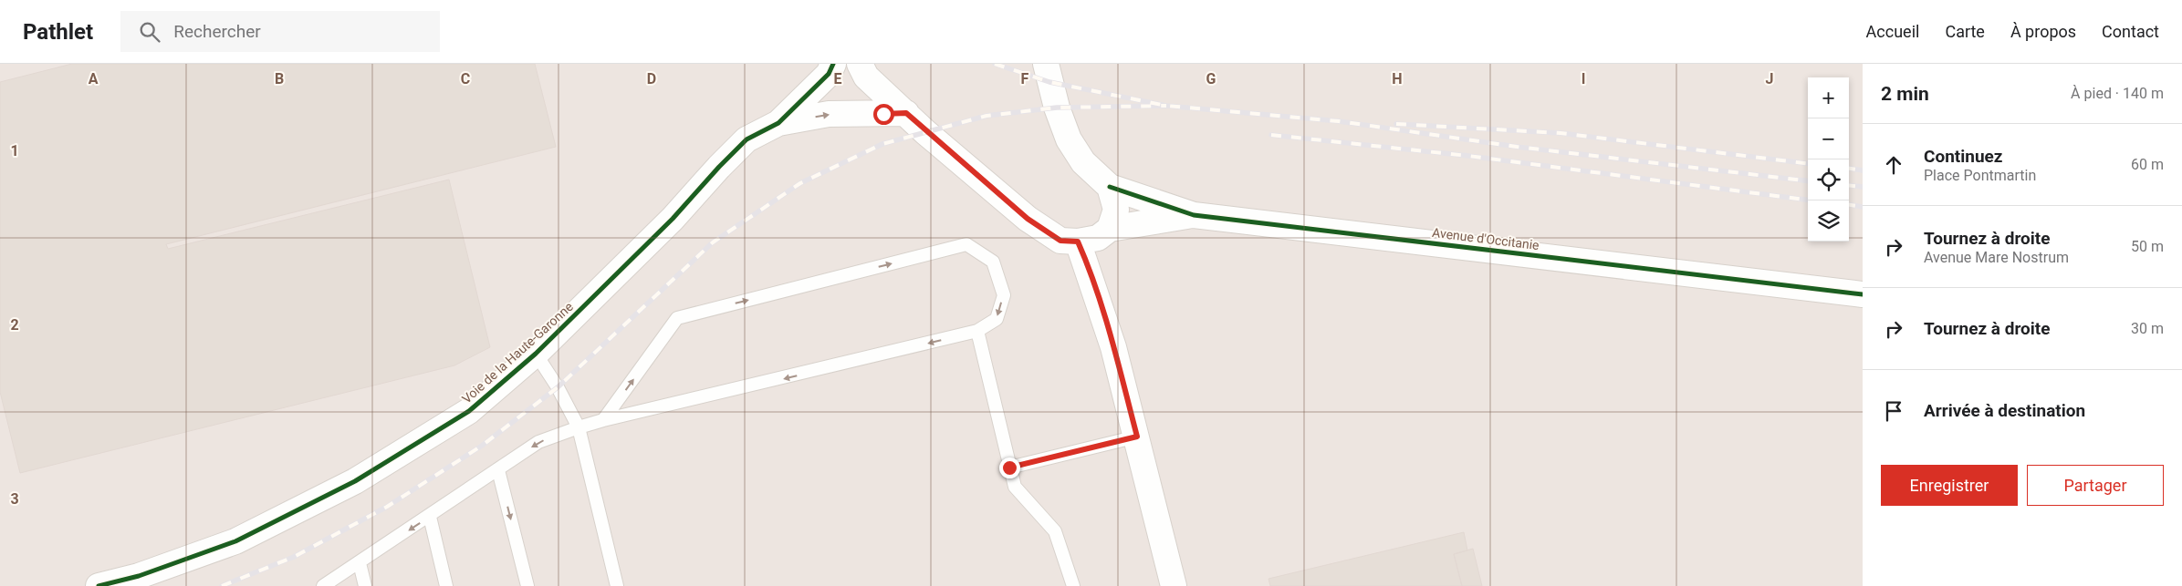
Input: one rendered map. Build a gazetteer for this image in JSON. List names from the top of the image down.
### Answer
{
  "streets": {
    "street": ["Avenue d'Occitanie", "Voie de la Haute-Garonne"]
  },
  "page": {
    "header": "Pathlet",
    "search": "Rechercher",
    "nav": [
      "Accueil",
      "Carte",
      "À propos",
      "Contact"
    ],
    "heading": ["2 min", "À pied · 140 m"],
    "map_buttons": ["+", "−"],
    "list": [
      ["Continuez", "Place Pontmartin", "60 m"],
      ["Tournez à droite", "Avenue Mare Nostrum", "50 m"],
      ["Tournez à droite", "30 m"],
      "Arrivée à destination"
    ],
    "buttons": ["Enregistrer", "Partager"]
  },
  "grid": {
    "columns": [
      "A",
      "B",
      "C",
      "D",
      "E",
      "F",
      "G",
      "H",
      "I",
      "J"
    ],
    "rows": ["1", "2", "3"]
  }
}
